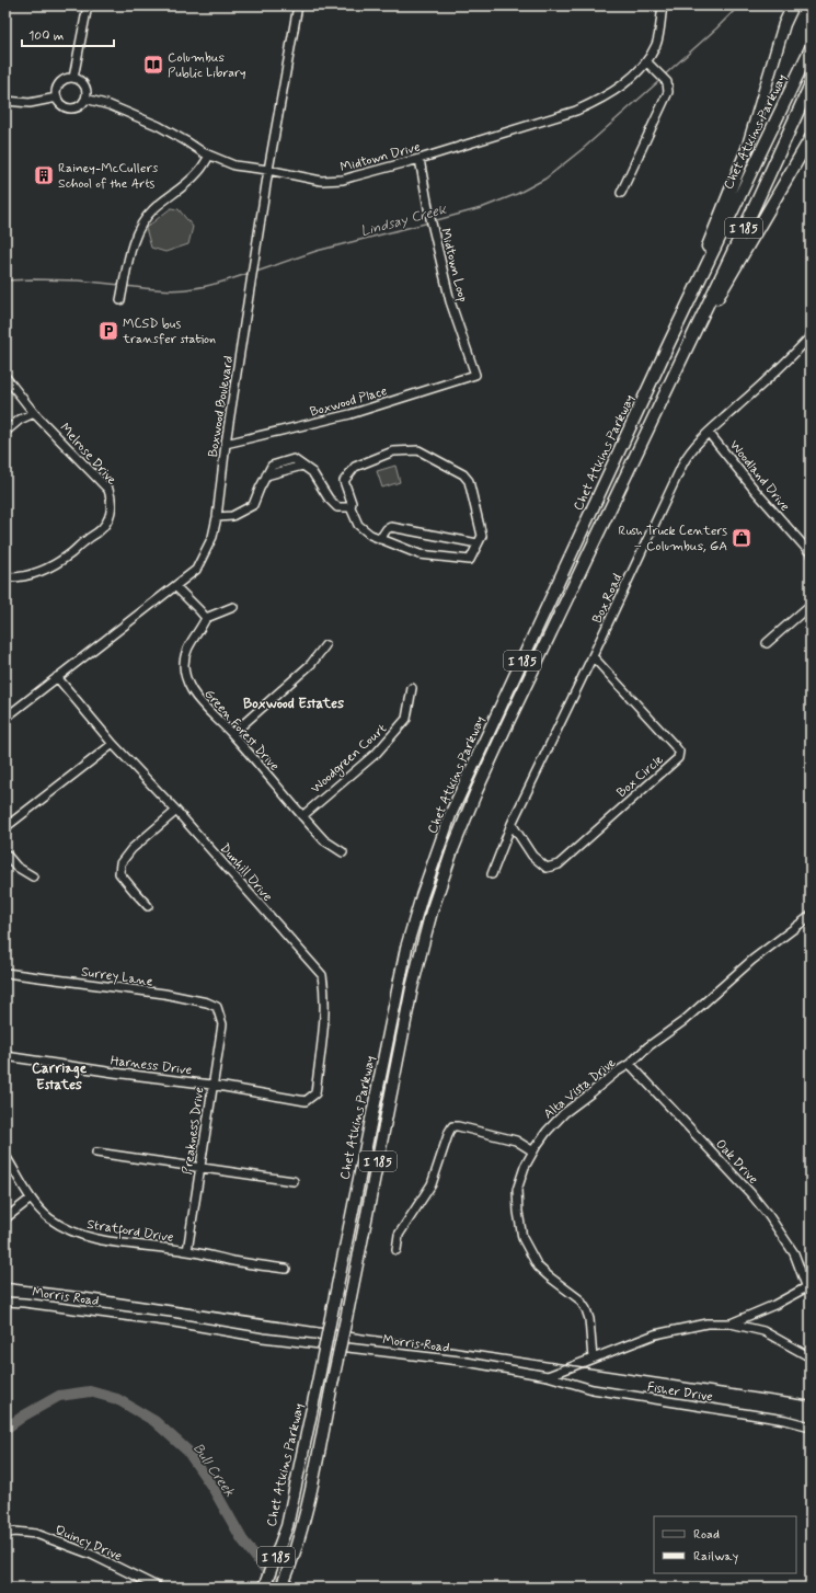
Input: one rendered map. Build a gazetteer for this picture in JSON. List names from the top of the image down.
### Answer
{
  "streets": {
    "highway": ["Chet Atkins Parkway", "I 185"],
    "street": [
      "Midtown Drive",
      "Midtown Loop",
      "Boxwood Place",
      "Boxwood Boulevard",
      "Melrose Drive",
      "Woodland Drive",
      "Box Road",
      "Green Forest Drive",
      "Woodgreen Court",
      "Box Circle",
      "Dunhill Drive",
      "Surrey Lane",
      "Harness Drive",
      "Alta Vista Drive",
      "Preakness Drive",
      "Oak Drive",
      "Stratford Drive",
      "Morris Road",
      "Fisher Drive",
      "Quincy Drive"
    ]
  },
  "crossings": [
    ["Midtown Drive", "Midtown Loop"],
    ["Midtown Drive", "Boxwood Boulevard"],
    ["Midtown Loop", "Boxwood Place"],
    ["Boxwood Place", "Boxwood Boulevard"],
    ["Boxwood Boulevard", "Dunhill Drive"],
    ["Woodland Drive", "Box Road"],
    ["Box Road", "Box Circle"],
    ["Green Forest Drive", "Woodgreen Court"],
    ["Dunhill Drive", "Harness Drive"],
    ["Surrey Lane", "Preakness Drive"],
    ["Harness Drive", "Preakness Drive"],
    ["Alta Vista Drive", "Oak Drive"],
    ["Preakness Drive", "Stratford Drive"],
    ["Morris Road", "Fisher Drive"]
  ],
  "districts": ["Boxwood Estates", "Carriage Estates"],
  "water": ["Lindsay Creek", "Bull Creek"],
  "places": {
    "library": ["Columbus Public Library"],
    "building": ["Rainey-McCullers School of the Arts"],
    "parking": ["MCSD bus transfer station"],
    "shop": ["Rush Truck Centers – Columbus, GA"]
  },
  "legend": ["Road", "Railway"],
  "scale_bar": "100 m"
}
